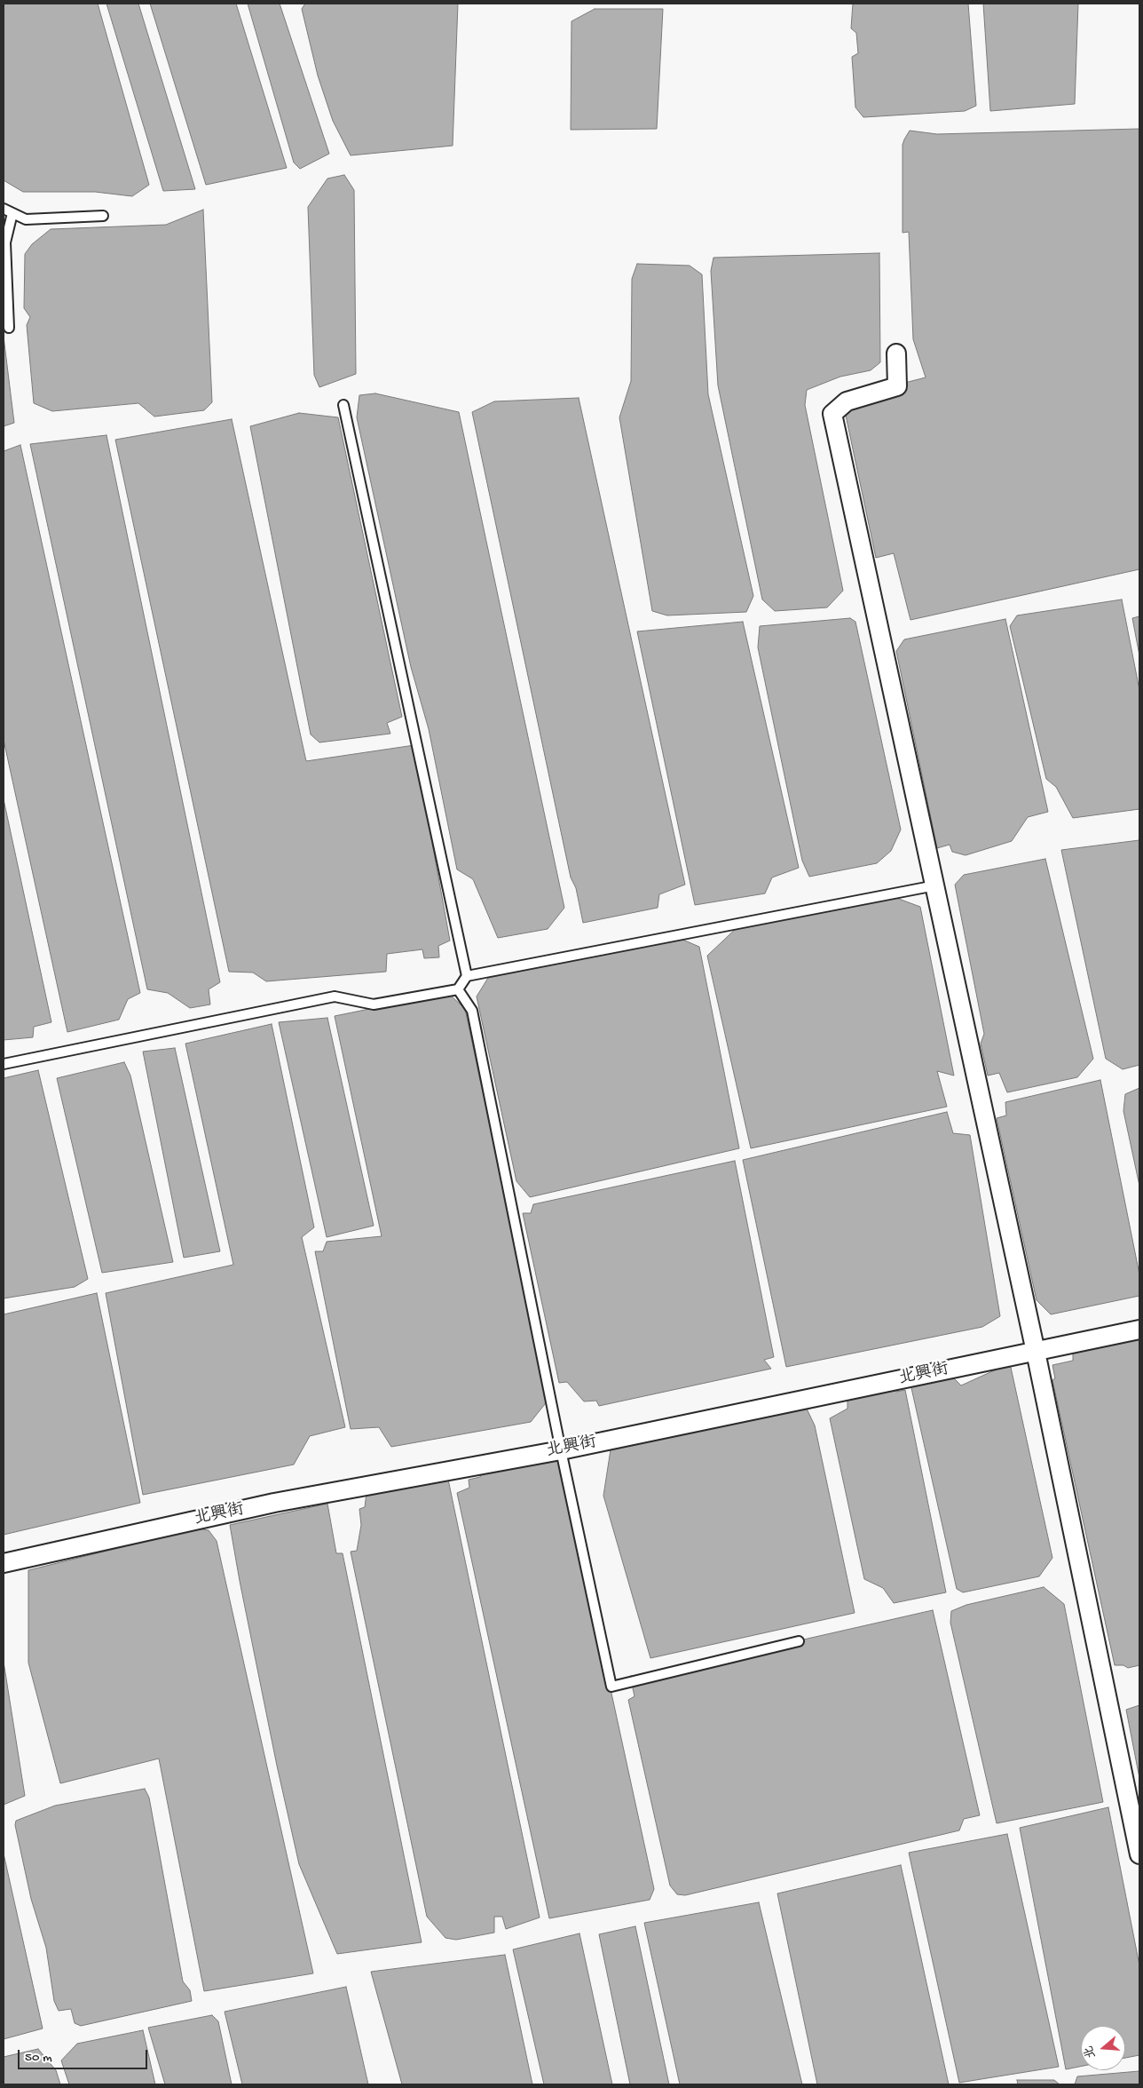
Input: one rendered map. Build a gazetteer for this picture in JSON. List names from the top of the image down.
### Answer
{
  "streets": {
    "street": ["北興街"]
  },
  "scale_bar": "50 m",
  "north": "left"
}
